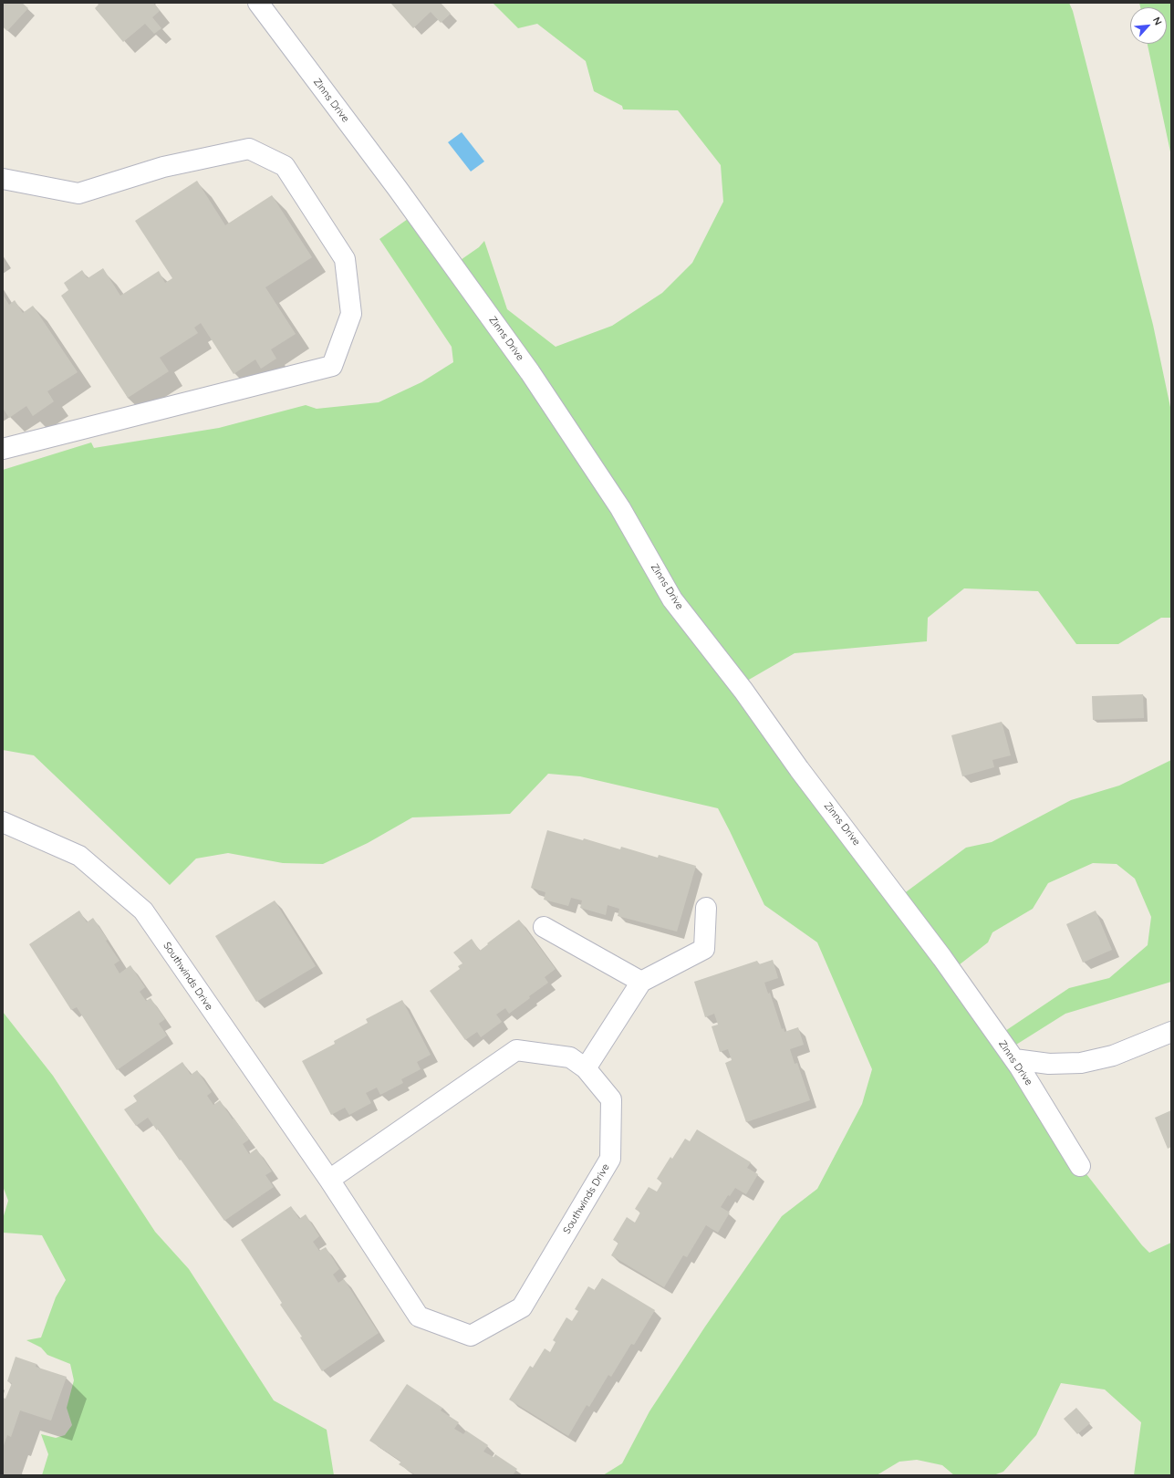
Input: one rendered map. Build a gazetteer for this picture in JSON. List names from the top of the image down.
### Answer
{
  "streets": {
    "street": ["Zinns Drive", "Southwinds Drive"]
  },
  "north": "top right"
}
